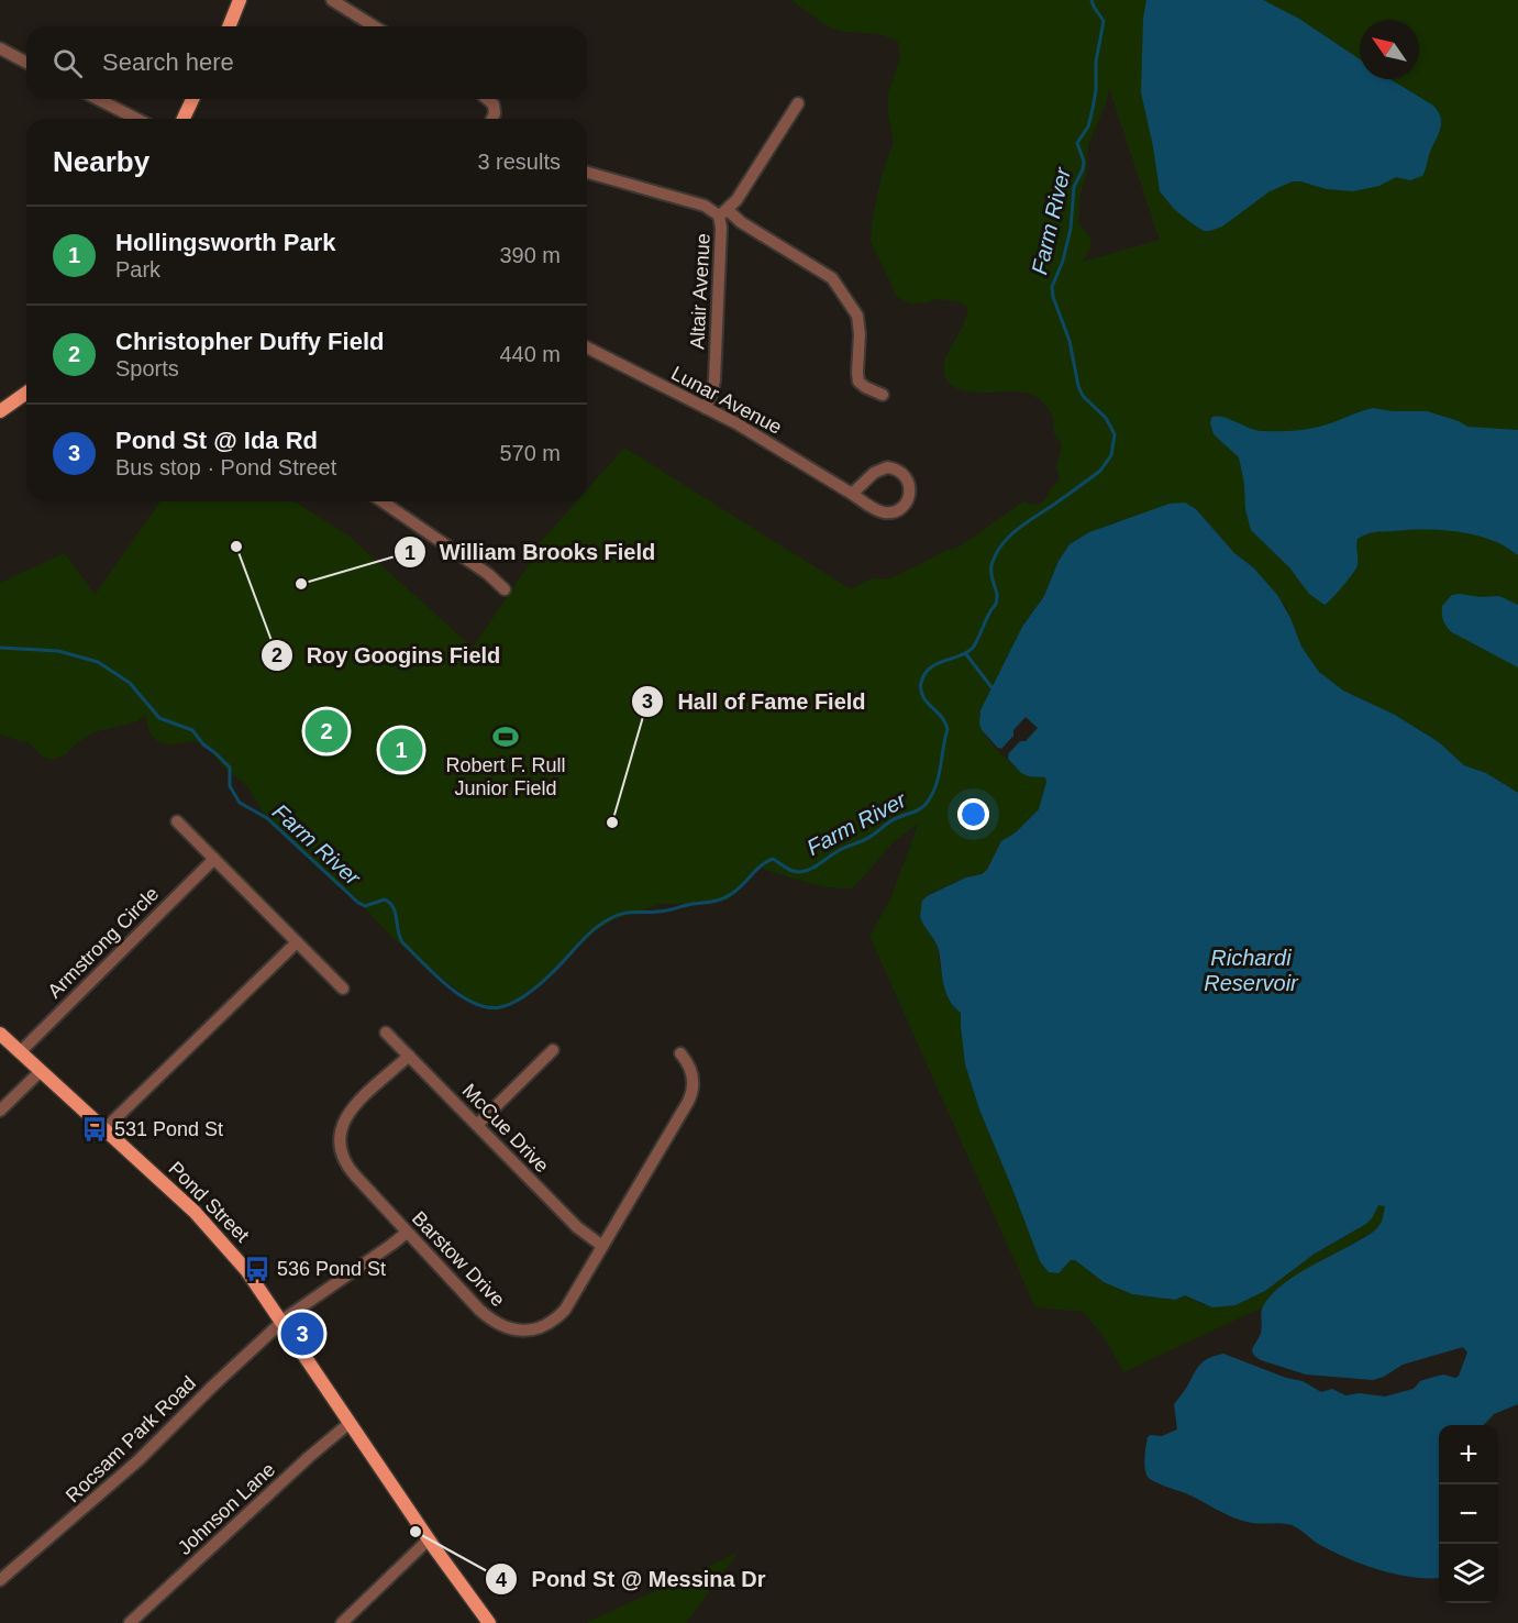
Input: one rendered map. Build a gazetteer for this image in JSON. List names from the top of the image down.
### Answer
{
  "streets": {
    "main road": ["Pond Street"],
    "street": [
      "Altair Avenue",
      "Lunar Avenue",
      "Armstrong Circle",
      "McCue Drive",
      "Barstow Drive",
      "Rocsam Park Road",
      "Johnson Lane"
    ]
  },
  "crossings": [
    ["Altair Avenue", "Lunar Avenue"],
    ["Armstrong Circle", "Pond Street"],
    ["McCue Drive", "Barstow Drive"],
    ["Pond Street", "Rocsam Park Road"],
    ["Pond Street", "Johnson Lane"],
    ["Barstow Drive", "Rocsam Park Road"]
  ],
  "water": ["Farm River", "Richardi Reservoir"],
  "places": {
    "other": [
      "Roy Googins Field",
      "William Brooks Field",
      "Hall of Fame Field",
      "Pond St @ Messina Dr"
    ],
    "sports": ["Robert F. Rull Junior Field"],
    "bus stop": ["531 Pond St", "536 Pond St"]
  },
  "north": "top left",
  "page": {
    "search": "Search here",
    "heading": ["Nearby", "3 results"],
    "list": [
      {
        "mark": "1",
        "name": "Hollingsworth Park",
        "note": "Park",
        "value": "390 m"
      },
      {
        "mark": "2",
        "name": "Christopher Duffy Field",
        "note": "Sports",
        "value": "440 m"
      },
      {
        "mark": "3",
        "name": "Pond St @ Ida Rd",
        "note": "Bus stop · Pond Street",
        "value": "570 m"
      }
    ],
    "pins": ["2", "1", "3"],
    "map_buttons": ["+", "−"]
  }
}
